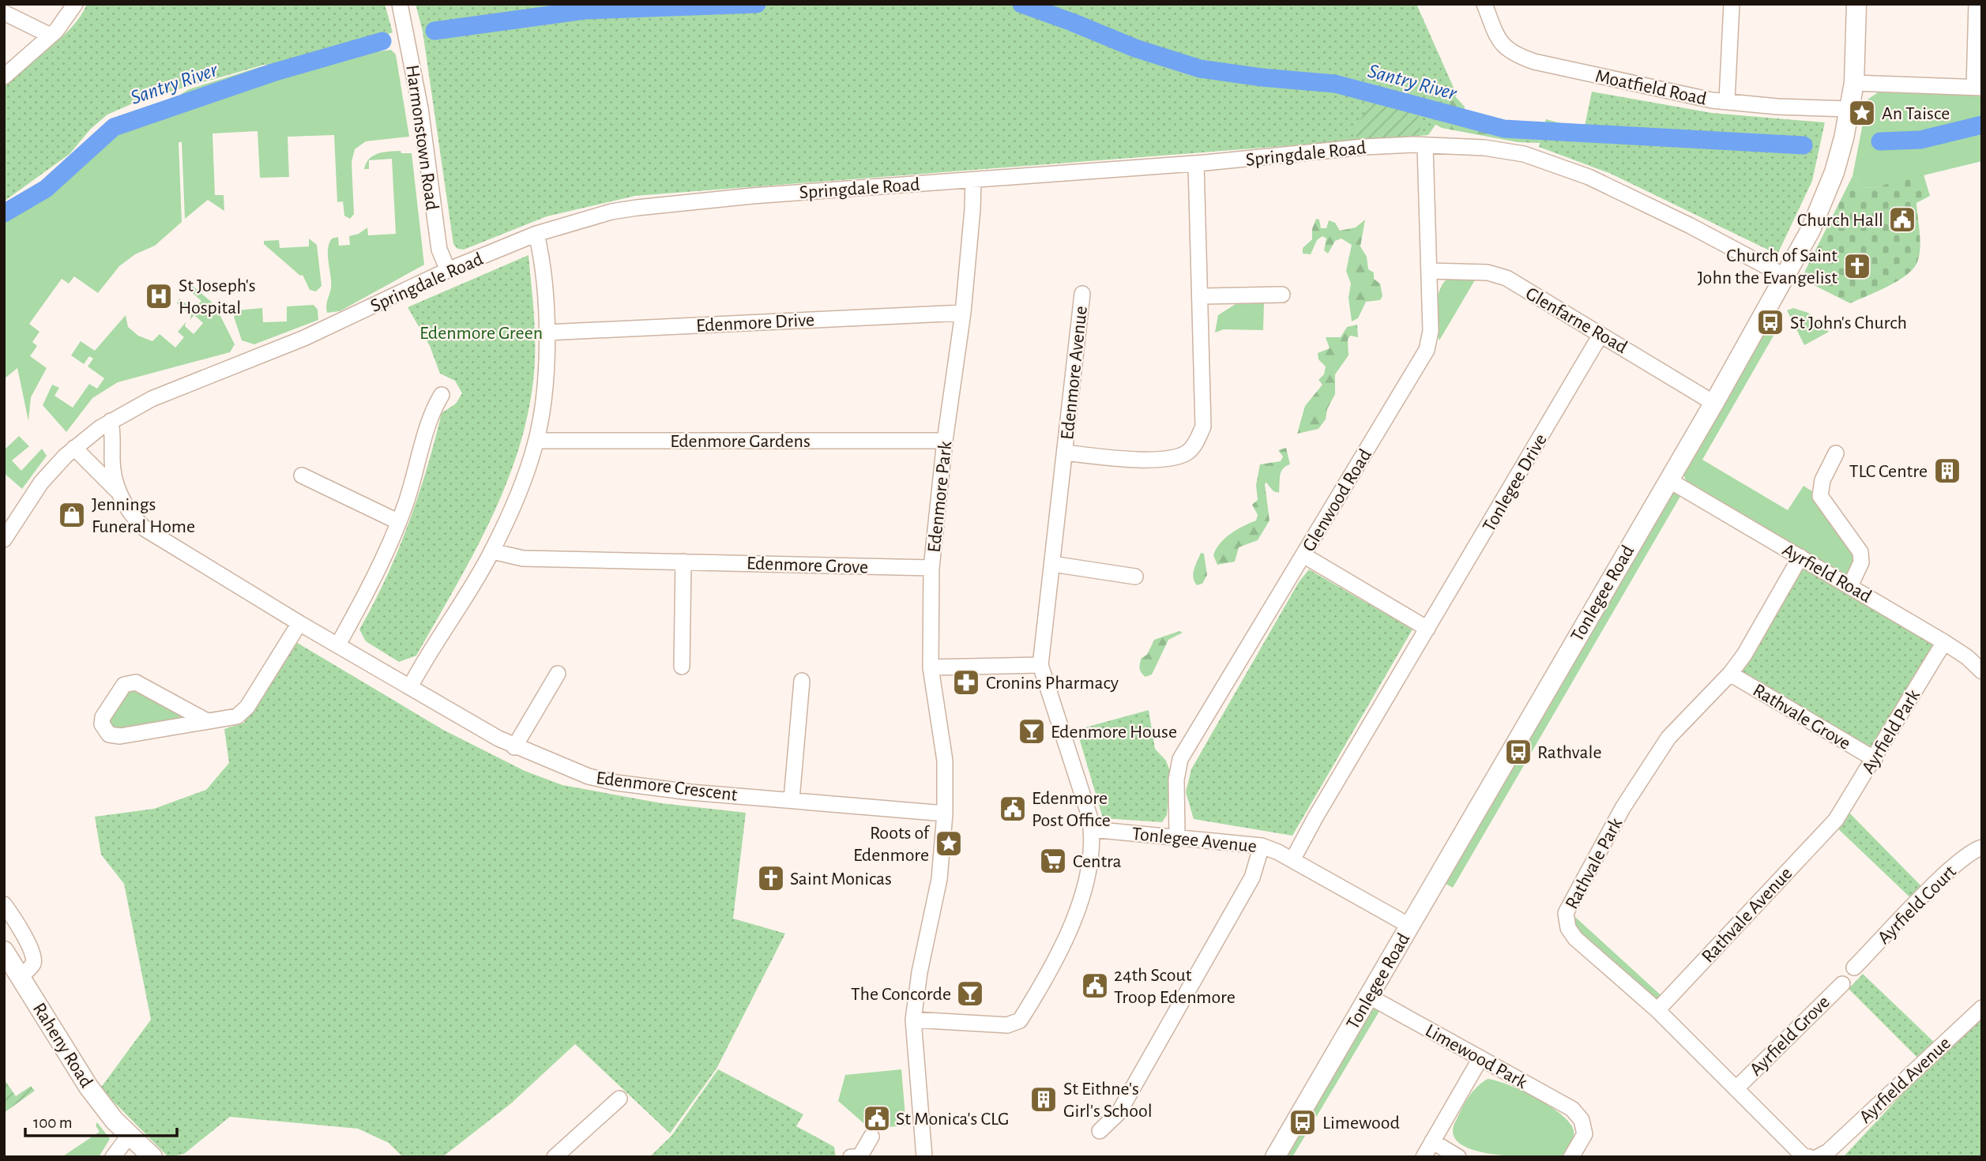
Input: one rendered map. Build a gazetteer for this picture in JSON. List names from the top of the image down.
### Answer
{
  "streets": {
    "main road": ["Tonlegee Road", "Raheny Road"],
    "street": [
      "Moatfield Road",
      "Harmonstown Road",
      "Springdale Road",
      "Glenfarne Road",
      "Edenmore Drive",
      "Edenmore Avenue",
      "Edenmore Gardens",
      "Tonlegee Drive",
      "Edenmore Park",
      "Glenwood Road",
      "Edenmore Grove",
      "Ayrfield Road",
      "Rathvale Grove",
      "Ayrfield Park",
      "Edenmore Crescent",
      "Tonlegee Avenue",
      "Rathvale Park",
      "Ayrfield Court",
      "Rathvale Avenue",
      "Ayrfield Grove",
      "Limewood Park",
      "Ayrfield Avenue"
    ]
  },
  "crossings": [
    ["Moatfield Road", "Tonlegee Road"],
    ["Harmonstown Road", "Springdale Road"],
    ["Springdale Road", "Edenmore Avenue"],
    ["Springdale Road", "Edenmore Park"],
    ["Springdale Road", "Glenwood Road"],
    ["Springdale Road", "Tonlegee Road"],
    ["Springdale Road", "Edenmore Crescent"],
    ["Glenfarne Road", "Tonlegee Drive"],
    ["Glenfarne Road", "Glenwood Road"],
    ["Glenfarne Road", "Tonlegee Road"],
    ["Edenmore Drive", "Edenmore Park"],
    ["Edenmore Avenue", "Edenmore Park"],
    ["Edenmore Avenue", "Tonlegee Avenue"],
    ["Edenmore Gardens", "Edenmore Park"],
    ["Tonlegee Drive", "Tonlegee Avenue"],
    ["Edenmore Park", "Edenmore Grove"],
    ["Edenmore Park", "Edenmore Crescent"],
    ["Glenwood Road", "Tonlegee Avenue"],
    ["Ayrfield Road", "Tonlegee Road"],
    ["Ayrfield Road", "Ayrfield Park"],
    ["Ayrfield Road", "Rathvale Park"],
    ["Tonlegee Road", "Tonlegee Avenue"],
    ["Tonlegee Road", "Limewood Park"],
    ["Rathvale Grove", "Ayrfield Park"],
    ["Rathvale Grove", "Rathvale Park"],
    ["Ayrfield Park", "Rathvale Avenue"],
    ["Rathvale Park", "Rathvale Avenue"],
    ["Rathvale Park", "Ayrfield Grove"]
  ],
  "water": ["Santry River"],
  "parks": ["Edenmore Green"],
  "places": {
    "place": ["An Taisce", "Roots of Edenmore"],
    "public building": [
      "Church Hall",
      "Edenmore Post Office",
      "24th Scout Troop Edenmore",
      "St Monica's CLG"
    ],
    "church": ["Church of Saint John the Evangelist", "Saint Monicas"],
    "hospital": ["St Joseph's Hospital"],
    "bus stop": ["St John's Church", "Rathvale", "Limewood"],
    "building": ["TLC Centre", "St Eithne's Girl's School"],
    "shop": ["Jennings Funeral Home"],
    "pharmacy": ["Cronins Pharmacy"],
    "bar": ["Edenmore House", "The Concorde"],
    "supermarket": ["Centra"]
  },
  "scale_bar": "100 m"
}
